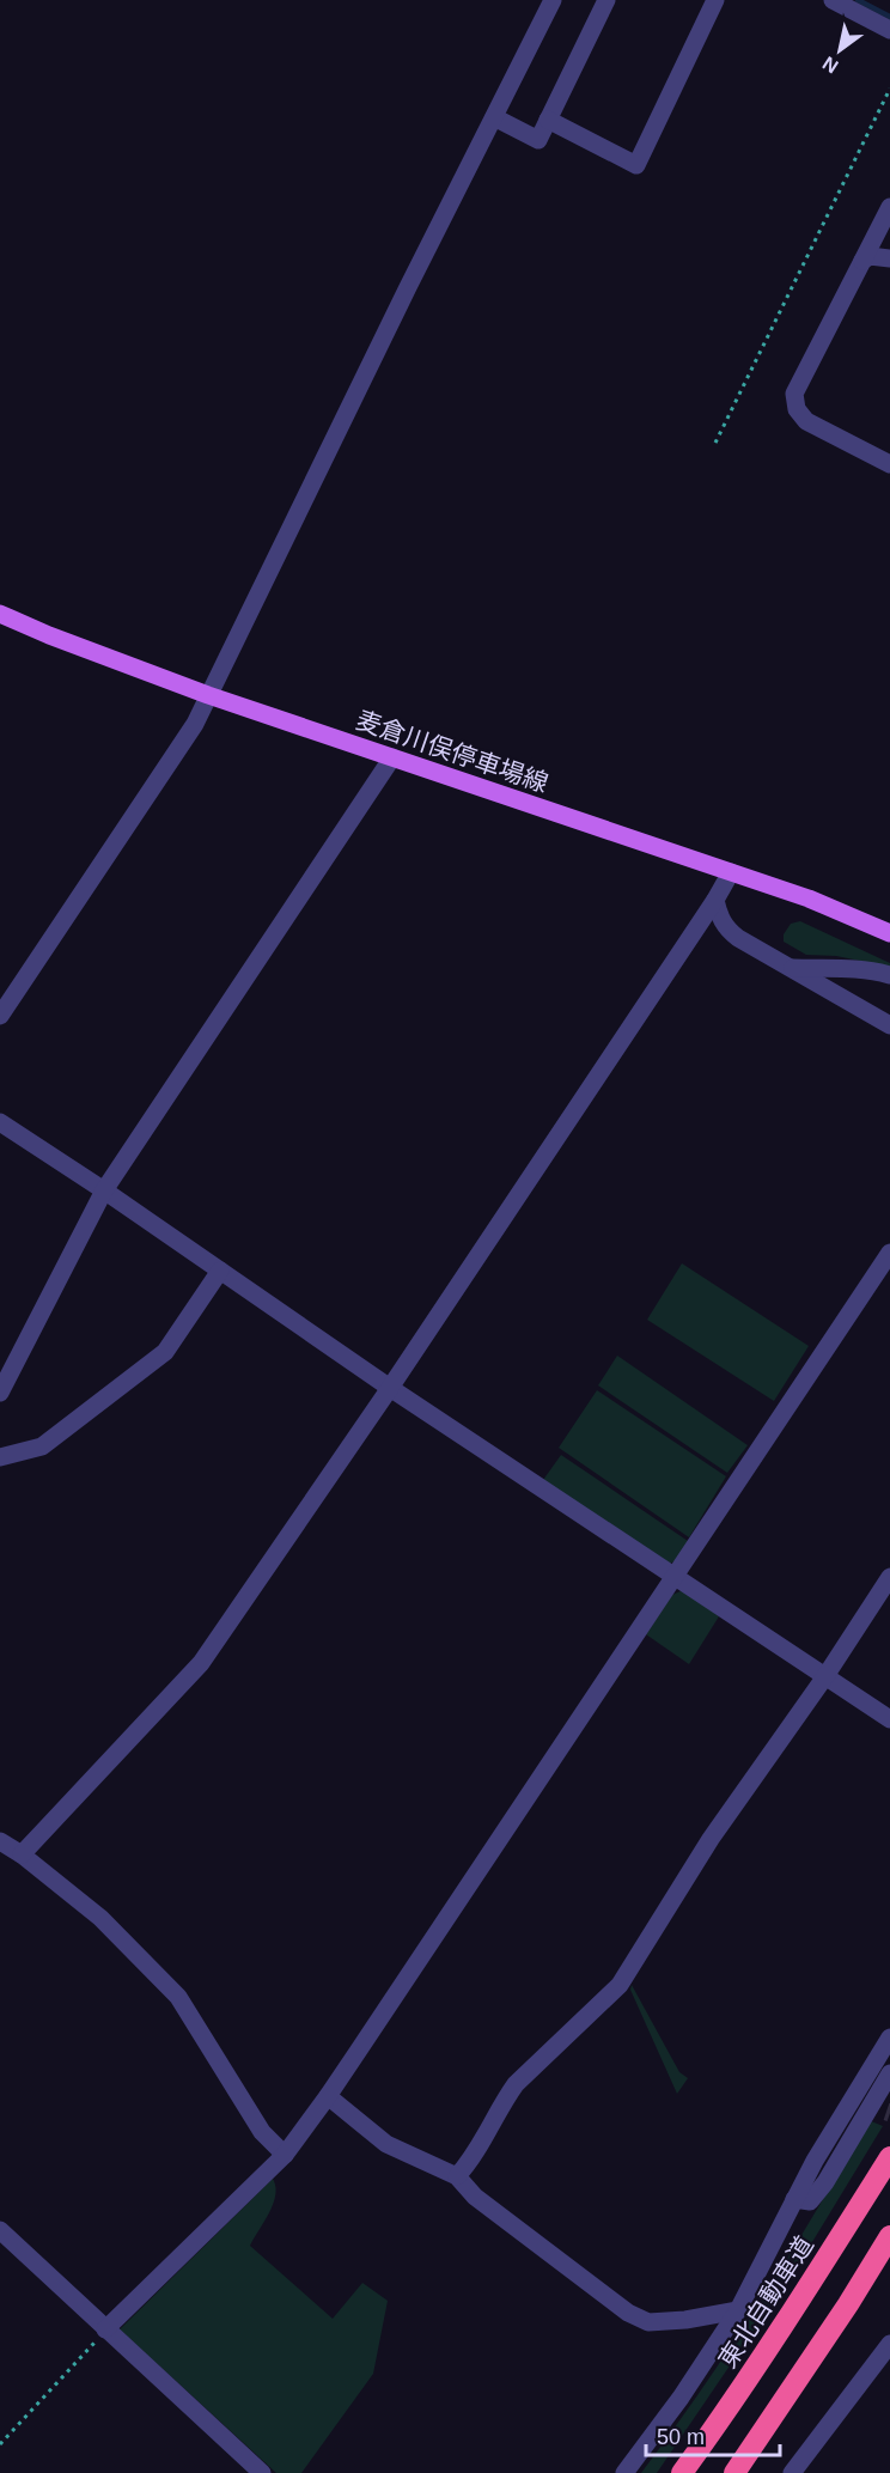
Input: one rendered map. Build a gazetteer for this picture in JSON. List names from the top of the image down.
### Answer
{
  "streets": {
    "highway": ["東北自動車道"],
    "main road": ["麦倉川俣停車場線"]
  },
  "scale_bar": "50 m",
  "north": "bottom left"
}
